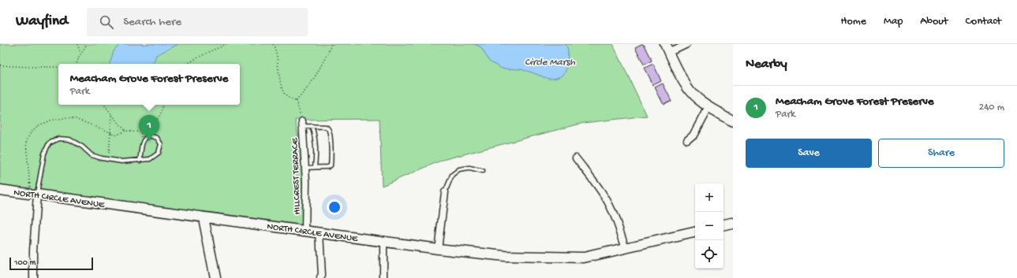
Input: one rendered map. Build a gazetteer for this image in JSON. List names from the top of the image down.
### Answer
{
  "streets": {
    "street": ["HILLCREST TERRACE", "NORTH CIRCLE AVENUE"]
  },
  "crossings": [
    ["HILLCREST TERRACE", "NORTH CIRCLE AVENUE"]
  ],
  "water": ["Circle Marsh"],
  "scale_bar": "100 m",
  "page": {
    "header": "Wayfind",
    "search": "Search here",
    "nav": [
      "Home",
      "Map",
      "About",
      "Contact"
    ],
    "heading": "Nearby",
    "popup": ["Meacham Grove Forest Preserve", "Park"],
    "list": [
      {
        "mark": "1",
        "name": "Meacham Grove Forest Preserve",
        "note": "Park",
        "value": "240 m"
      }
    ],
    "pins": "1",
    "buttons": ["Save", "Share"],
    "map_buttons": ["+", "−"],
    "scale": "100 m"
  }
}
